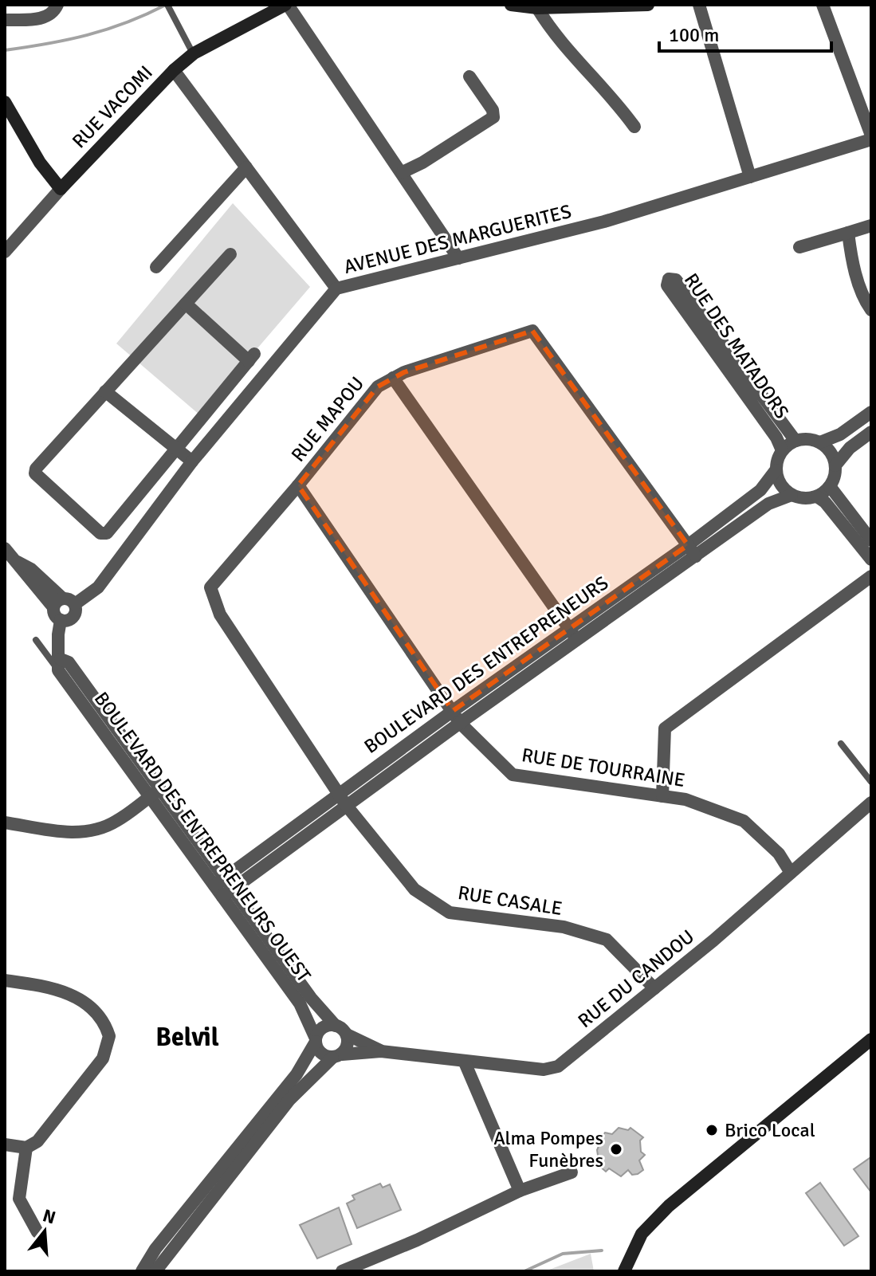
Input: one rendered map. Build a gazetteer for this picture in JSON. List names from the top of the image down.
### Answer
{
  "streets": {
    "street": [
      "RUE VACOMI",
      "AVENUE DES MARGUERITES",
      "RUE DES MATADORS",
      "RUE MAPOU",
      "BOULEVARD DES ENTREPRENEURS",
      "RUE DE TOURRAINE",
      "BOULEVARD DES ENTREPRENEURS OUEST",
      "RUE CASALE",
      "RUE DU CANDOU"
    ]
  },
  "crossings": [
    ["RUE DES MATADORS", "BOULEVARD DES ENTREPRENEURS"],
    ["RUE MAPOU", "BOULEVARD DES ENTREPRENEURS"],
    ["RUE MAPOU", "RUE DE TOURRAINE"],
    ["RUE MAPOU", "RUE CASALE"],
    ["BOULEVARD DES ENTREPRENEURS", "RUE DE TOURRAINE"],
    ["BOULEVARD DES ENTREPRENEURS", "BOULEVARD DES ENTREPRENEURS OUEST"],
    ["BOULEVARD DES ENTREPRENEURS", "RUE CASALE"],
    ["RUE DE TOURRAINE", "RUE DU CANDOU"],
    ["BOULEVARD DES ENTREPRENEURS OUEST", "RUE DU CANDOU"],
    ["RUE CASALE", "RUE DU CANDOU"]
  ],
  "districts": ["Belvil"],
  "places": ["Brico Local", "Alma Pompes Funèbres"],
  "scale_bar": "100 m",
  "north": "top"
}
